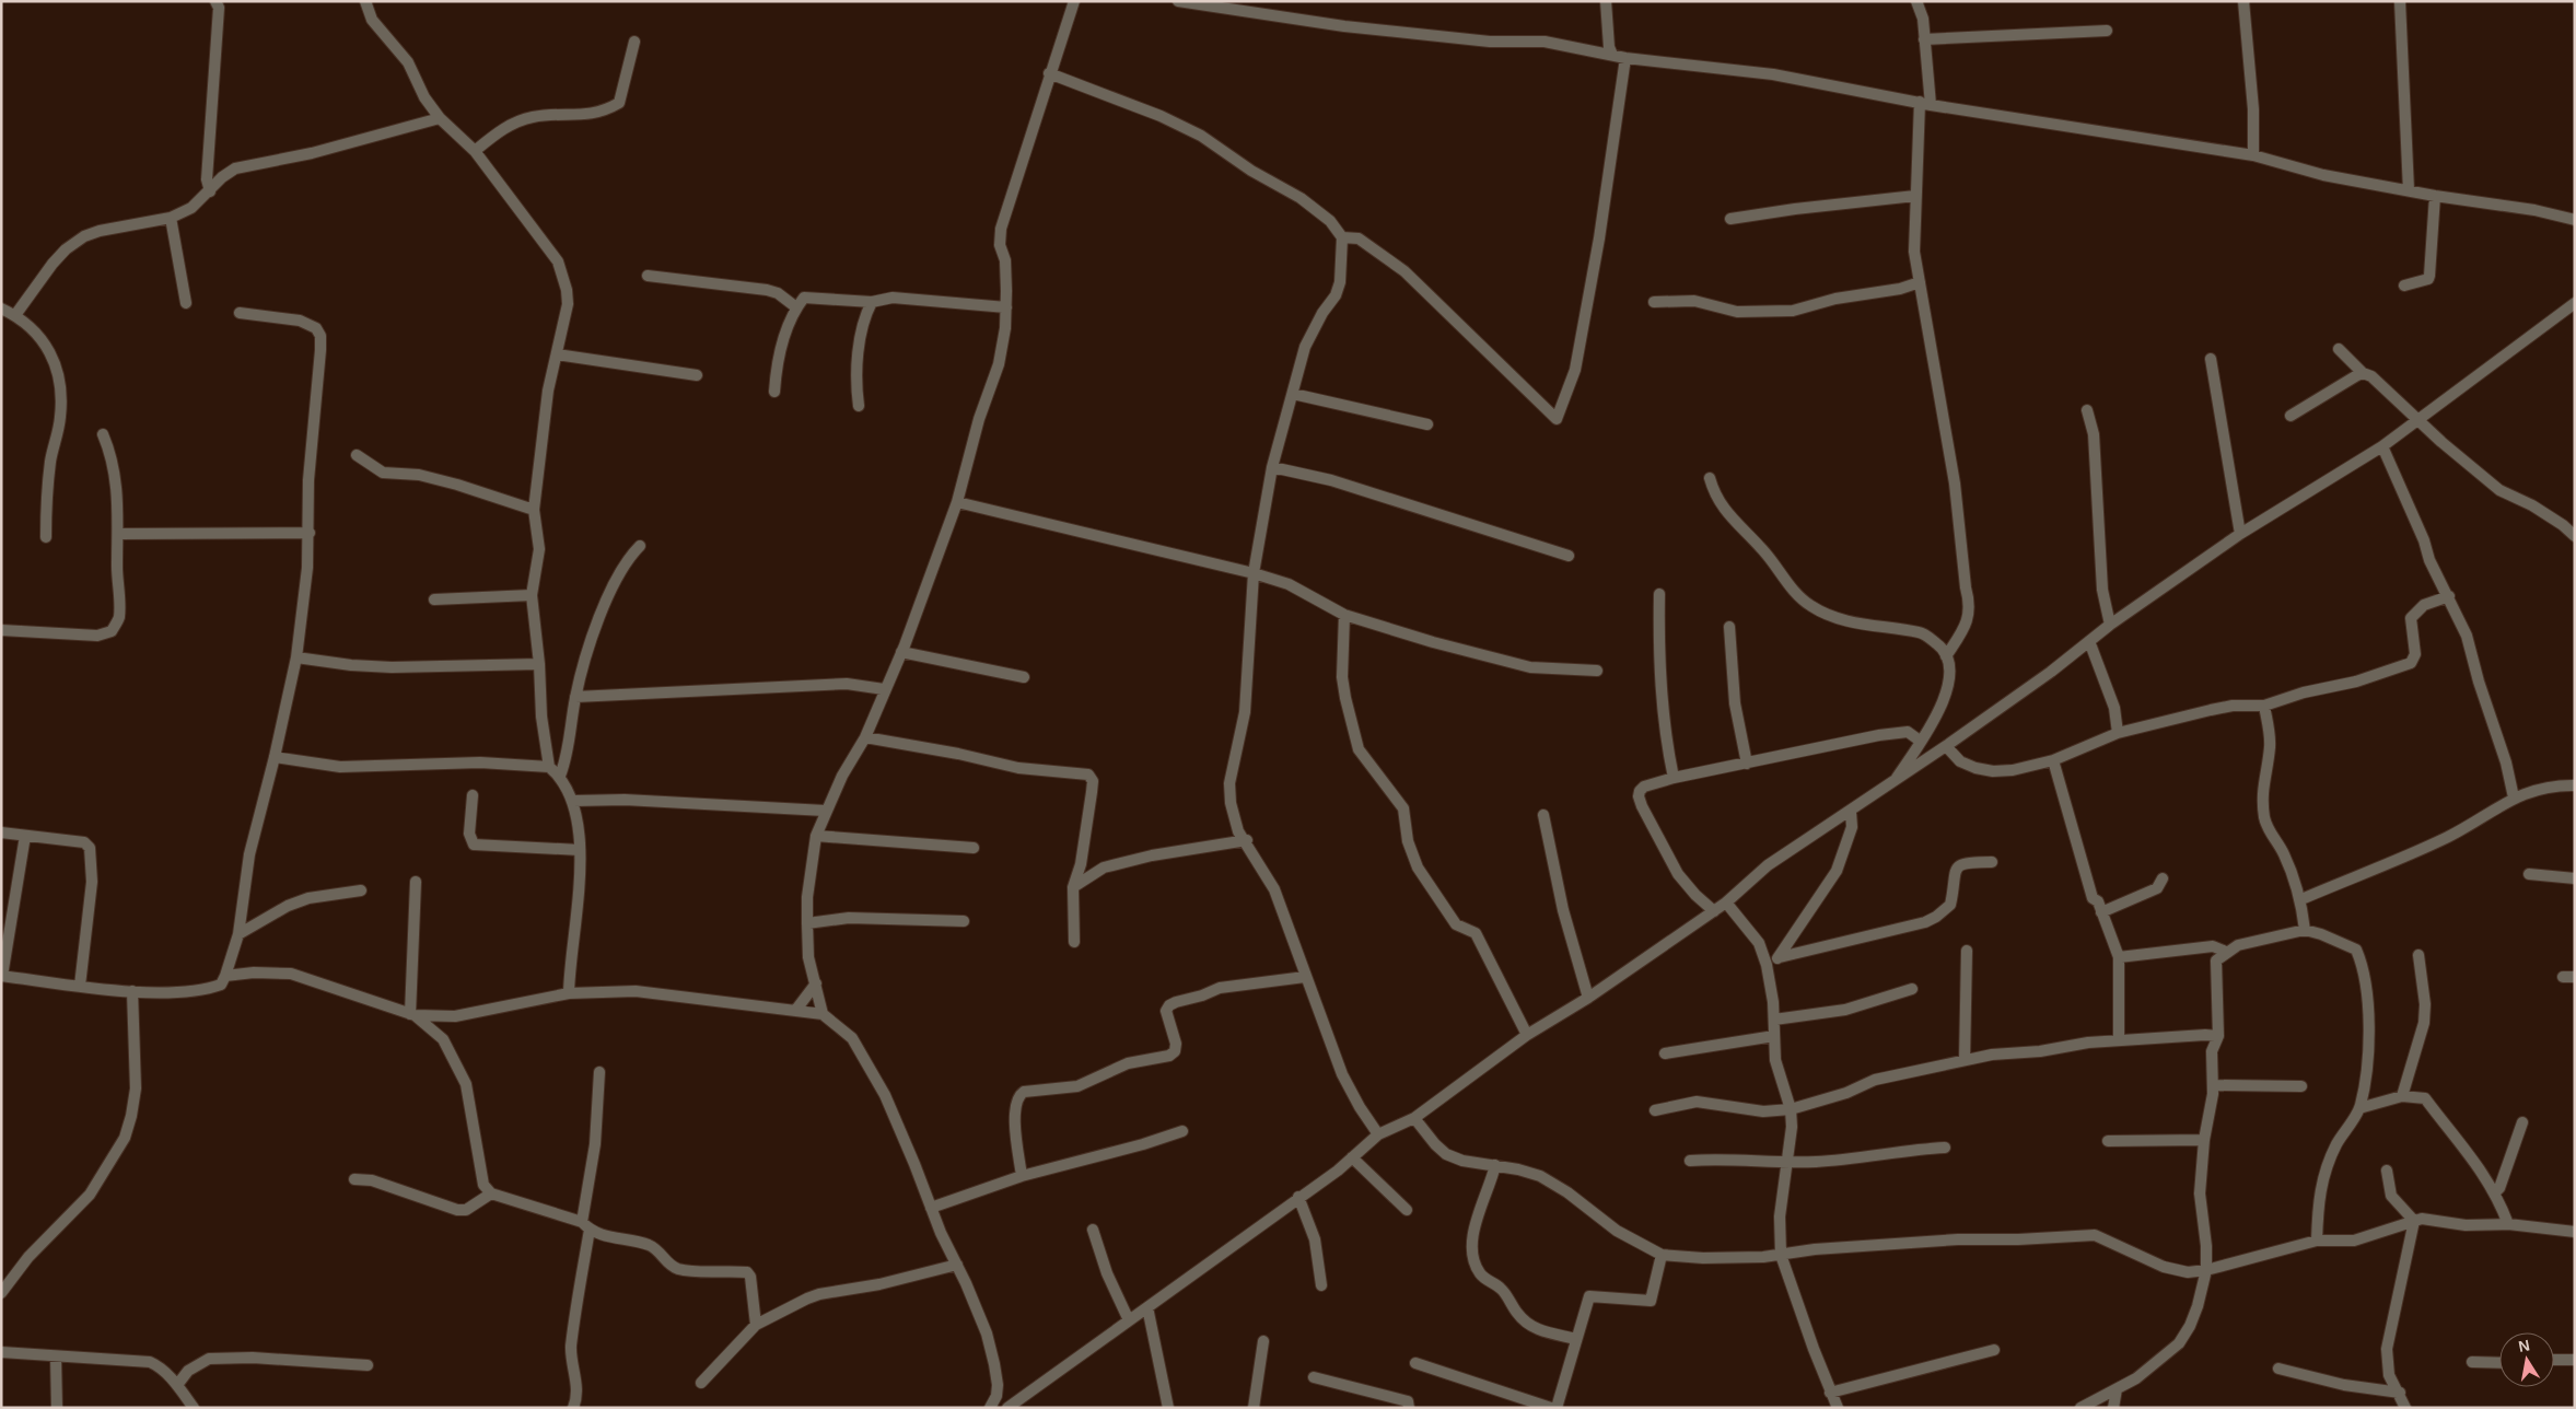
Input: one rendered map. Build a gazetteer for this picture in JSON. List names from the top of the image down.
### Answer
{
  "north": "top"
}
